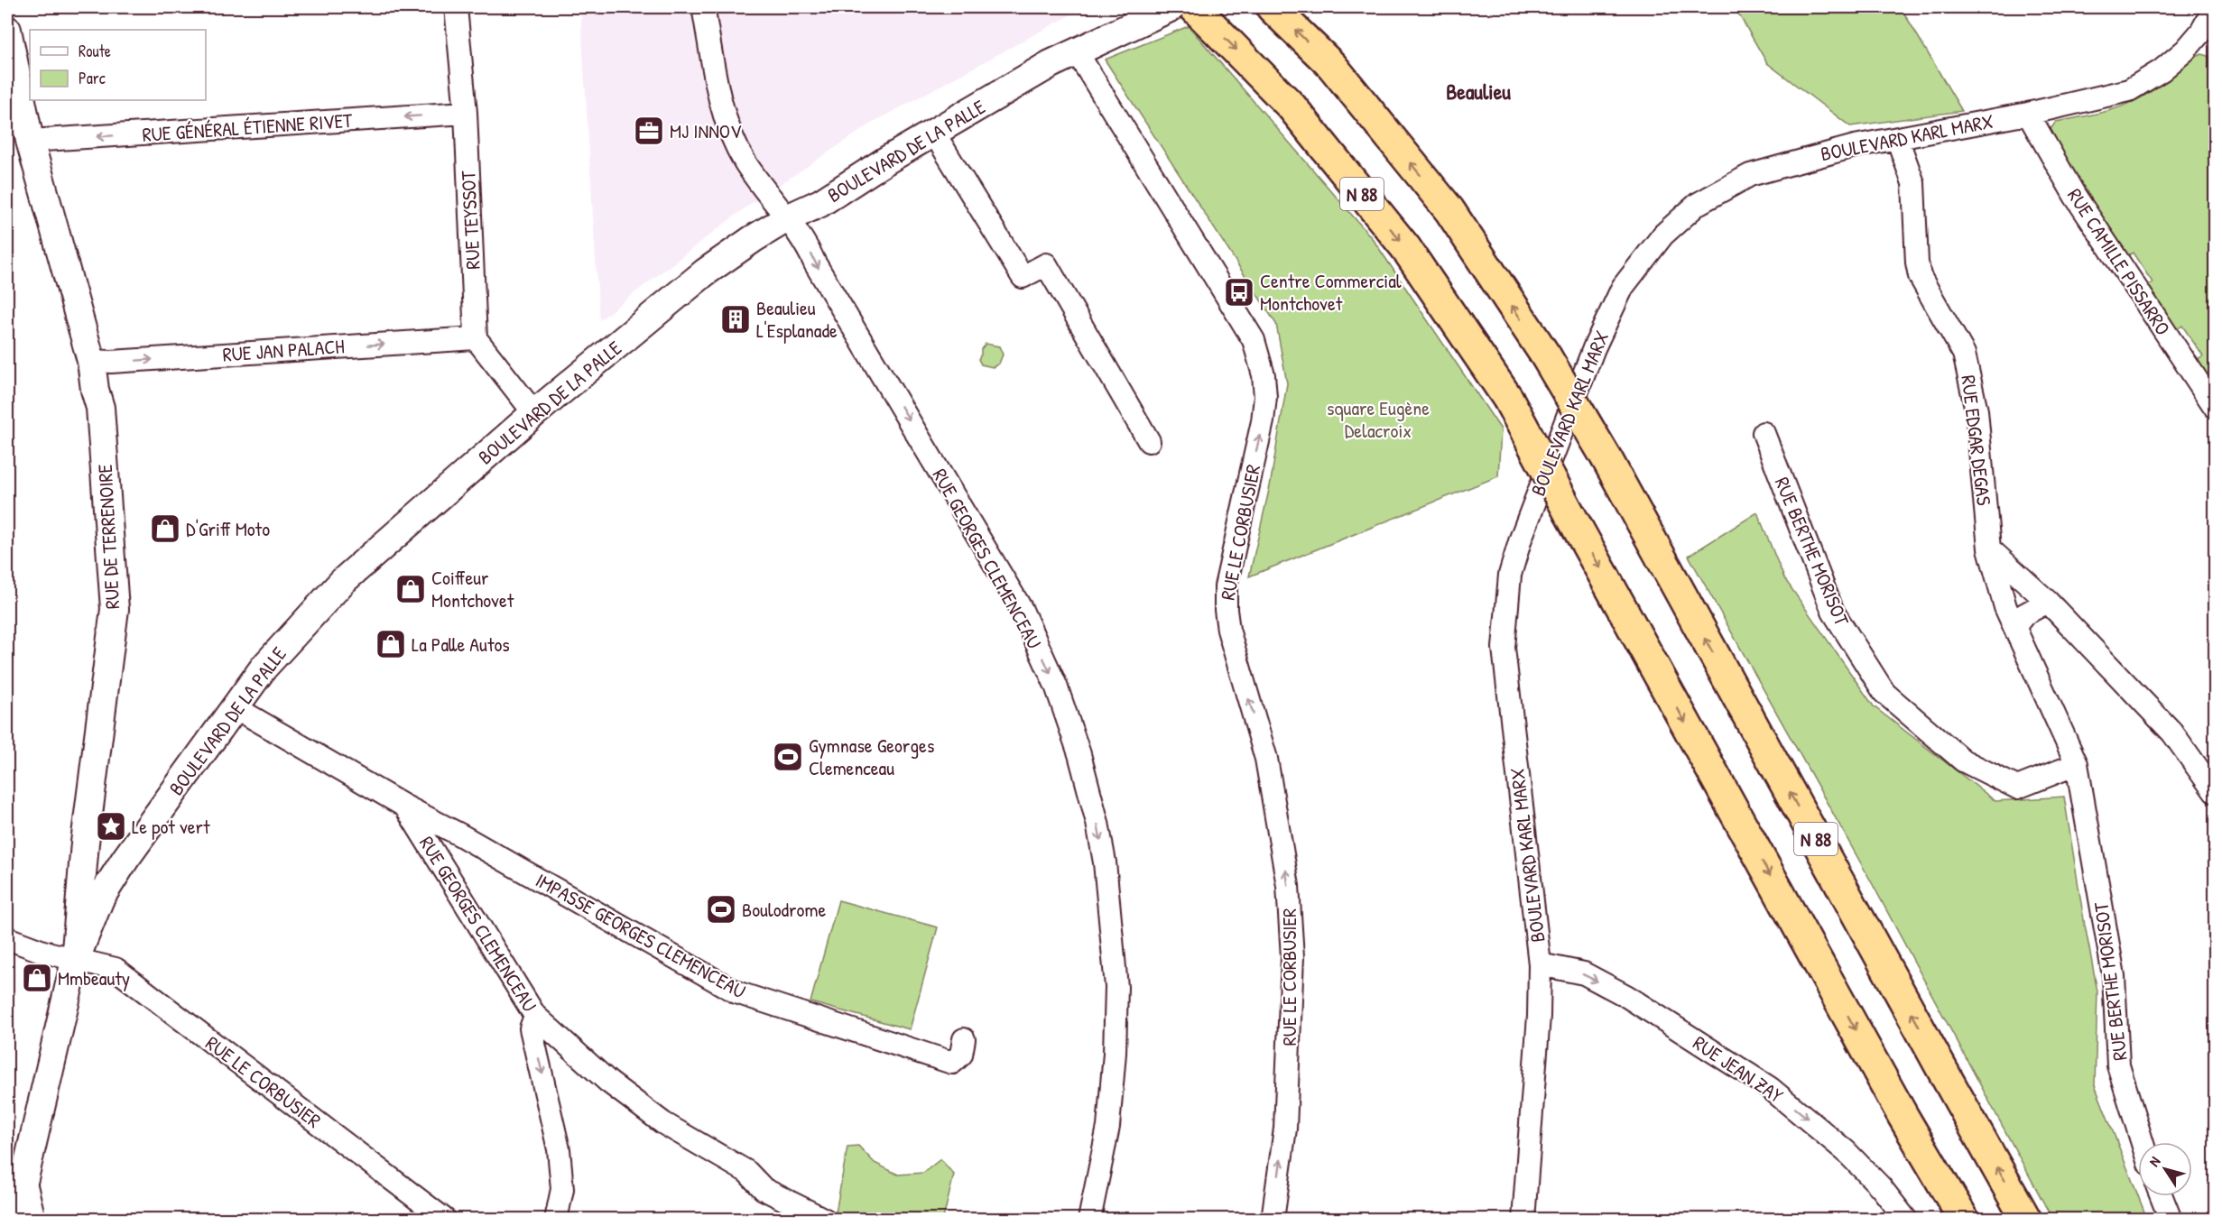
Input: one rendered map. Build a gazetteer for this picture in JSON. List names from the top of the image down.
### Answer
{
  "streets": {
    "highway": ["N 88"],
    "street": [
      "RUE GÉNÉRAL ÉTIENNE RIVET",
      "BOULEVARD KARL MARX",
      "BOULEVARD DE LA PALLE",
      "RUE TEYSSOT",
      "RUE CAMILLE PISSARRO",
      "RUE JAN PALACH",
      "RUE EDGAR DEGAS",
      "RUE LE CORBUSIER",
      "RUE DE TERRENOIRE",
      "RUE BERTHE MORISOT",
      "RUE GEORGES CLEMENCEAU",
      "IMPASSE GEORGES CLEMENCEAU",
      "RUE JEAN ZAY"
    ]
  },
  "crossings": [
    ["RUE GÉNÉRAL ÉTIENNE RIVET", "RUE TEYSSOT"],
    ["RUE GÉNÉRAL ÉTIENNE RIVET", "RUE DE TERRENOIRE"],
    ["BOULEVARD KARL MARX", "RUE CAMILLE PISSARRO"],
    ["BOULEVARD KARL MARX", "RUE EDGAR DEGAS"],
    ["BOULEVARD KARL MARX", "RUE JEAN ZAY"],
    ["BOULEVARD DE LA PALLE", "RUE LE CORBUSIER"],
    ["BOULEVARD DE LA PALLE", "RUE DE TERRENOIRE"],
    ["BOULEVARD DE LA PALLE", "RUE GEORGES CLEMENCEAU"],
    ["RUE TEYSSOT", "RUE JAN PALACH"],
    ["RUE JAN PALACH", "RUE DE TERRENOIRE"],
    ["RUE EDGAR DEGAS", "RUE BERTHE MORISOT"],
    ["RUE LE CORBUSIER", "RUE DE TERRENOIRE"],
    ["RUE GEORGES CLEMENCEAU", "IMPASSE GEORGES CLEMENCEAU"]
  ],
  "one_way": [
    "RUE GÉNÉRAL ÉTIENNE RIVET",
    "RUE JAN PALACH",
    "RUE LE CORBUSIER",
    "RUE GEORGES CLEMENCEAU",
    "RUE JEAN ZAY"
  ],
  "districts": ["Beaulieu"],
  "parks": ["square Eugène Delacroix"],
  "places": {
    "office": ["MJ INNOV"],
    "bus stop": ["Centre Commercial Montchovet"],
    "building": ["Beaulieu L'Esplanade"],
    "shop": [
      "D'Griff Moto",
      "Coiffeur Montchovet",
      "La Palle Autos",
      "Mmbeauty"
    ],
    "sports": ["Gymnase Georges Clemenceau", "Boulodrome"],
    "place": ["Le pot vert"]
  },
  "legend": ["Route", "Parc"],
  "north": "top left"
}
